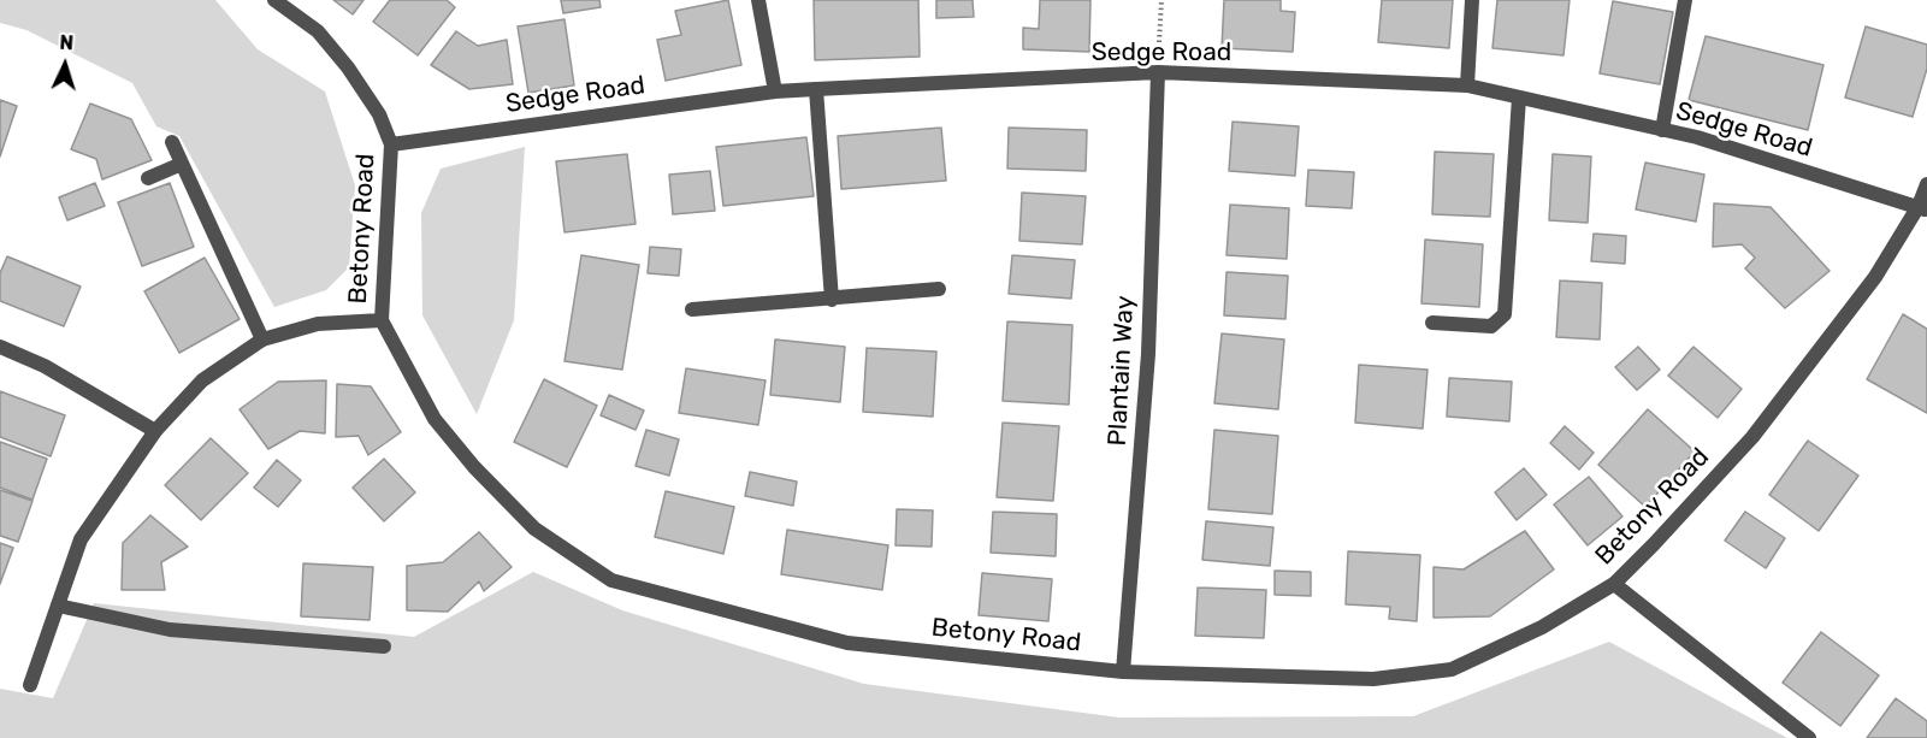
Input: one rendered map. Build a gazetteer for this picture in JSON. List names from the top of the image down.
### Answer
{
  "streets": {
    "street": ["Sedge Road", "Betony Road", "Plantain Way"]
  },
  "crossings": [
    ["Sedge Road", "Betony Road"],
    ["Sedge Road", "Plantain Way"],
    ["Betony Road", "Plantain Way"]
  ],
  "north": "top"
}
